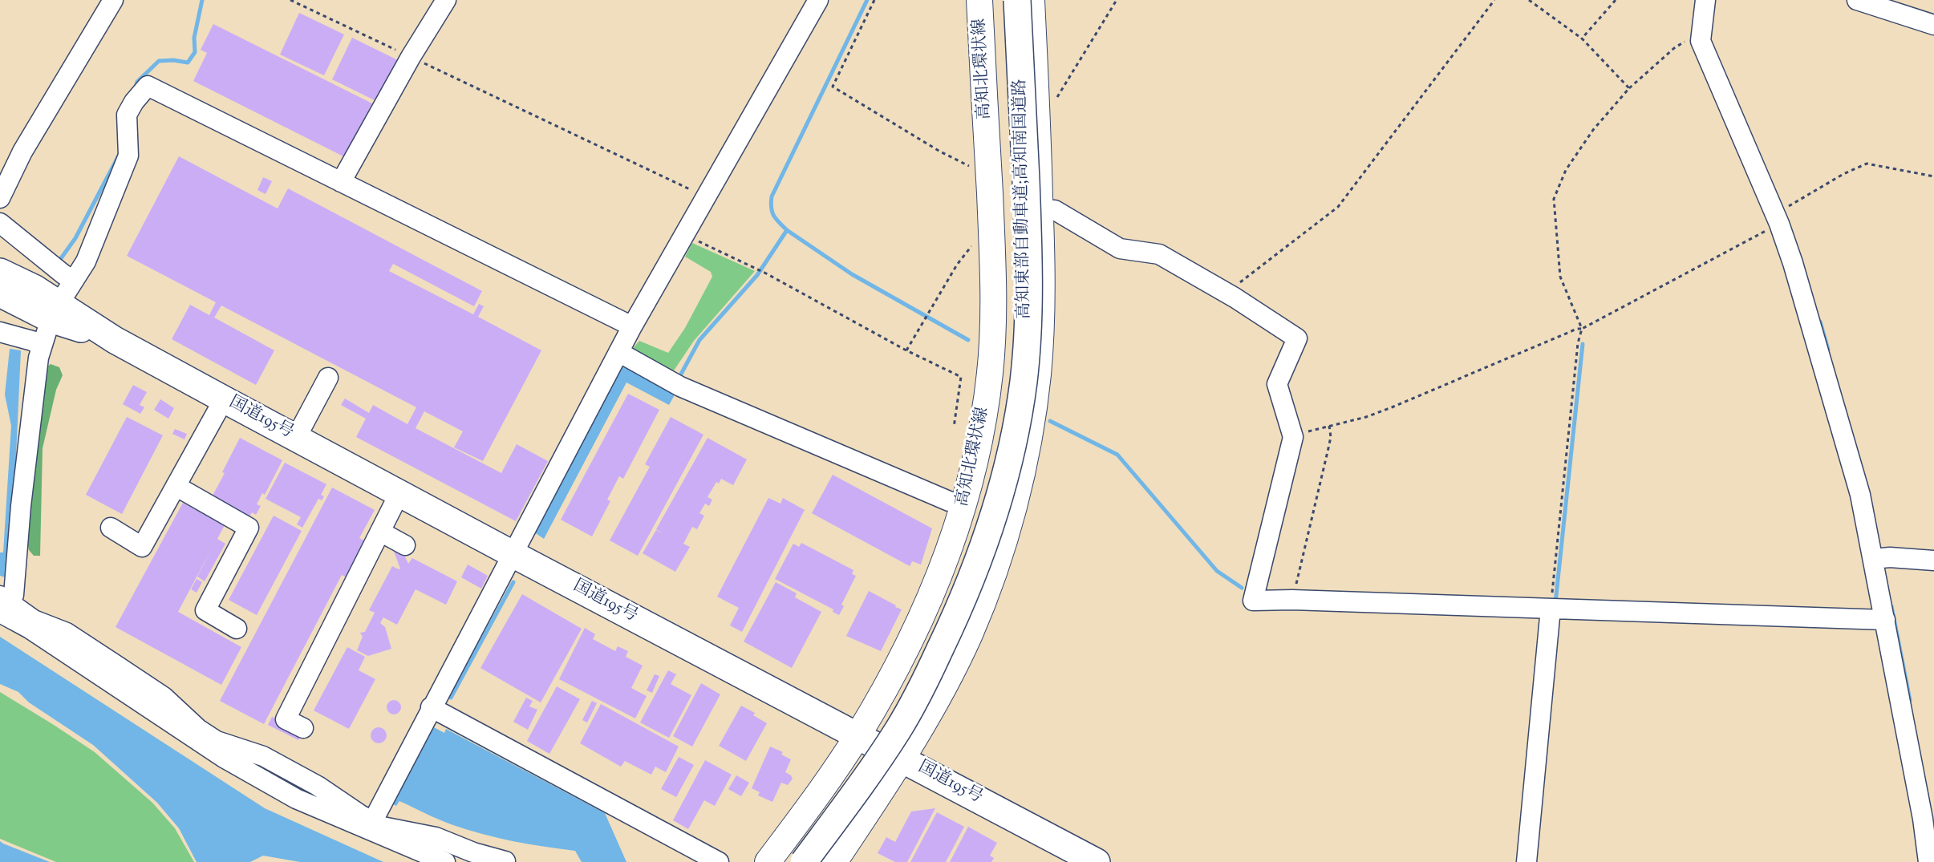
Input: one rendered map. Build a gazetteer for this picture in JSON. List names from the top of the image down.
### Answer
{
  "streets": {
    "highway": ["高知東部自動車道;高知南国道路", "国道195号"],
    "main road": ["高知北環状線"]
  },
  "crossings": [
    ["高知北環状線", "国道195号"]
  ]
}
